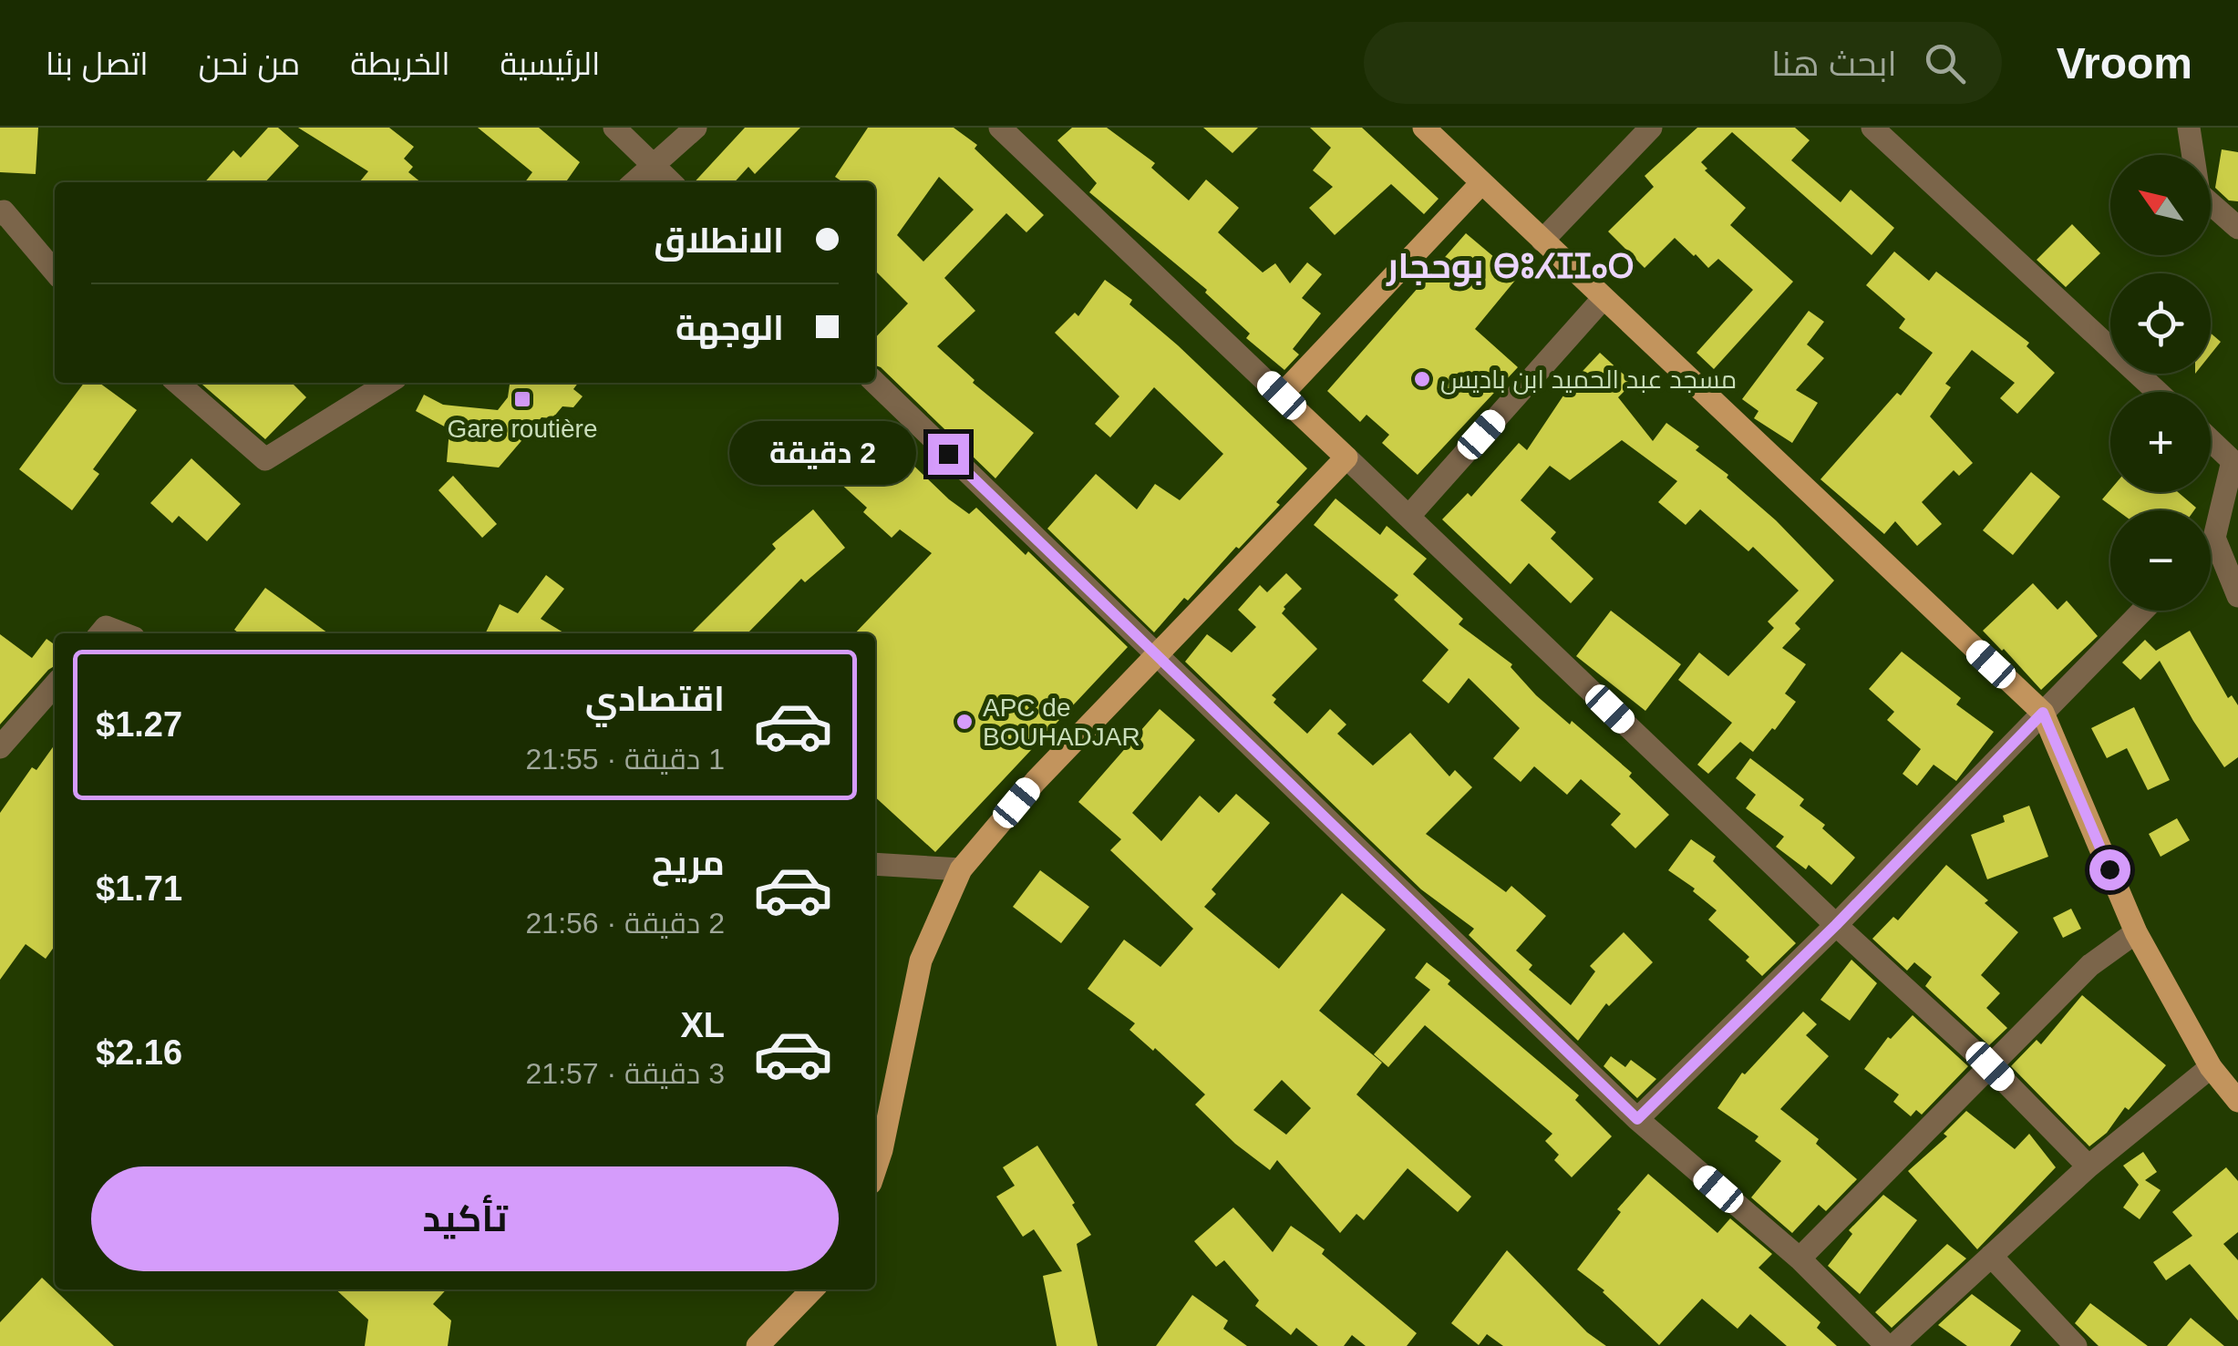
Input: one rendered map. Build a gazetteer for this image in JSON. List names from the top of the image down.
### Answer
{
  "districts": ["بوحجار ⴱⵓⵃⵊⵊⴰⵔ"],
  "places": {
    "other": ["مسجد عبد الحميد ابن باديس", "APC de BOUHADJAR"],
    "transit": ["Gare routière"]
  },
  "north": "top left",
  "page": {
    "header": "Vroom",
    "search": "ابحث هنا",
    "nav": [
      "الرئيسية",
      "الخريطة",
      "من نحن",
      "اتصل بنا"
    ],
    "map_buttons": ["+", "−"],
    "banner": ["الانطلاق", "الوجهة"],
    "bubble": "2 دقيقة",
    "list": [
      {
        "name": "اقتصادي",
        "note": "1 دقيقة · 21:55",
        "value": "$1.27"
      },
      {
        "name": "مريح",
        "note": "2 دقيقة · 21:56",
        "value": "$1.71"
      },
      {
        "name": "XL",
        "note": "3 دقيقة · 21:57",
        "value": "$2.16"
      }
    ],
    "buttons": "تأكيد"
  }
}
